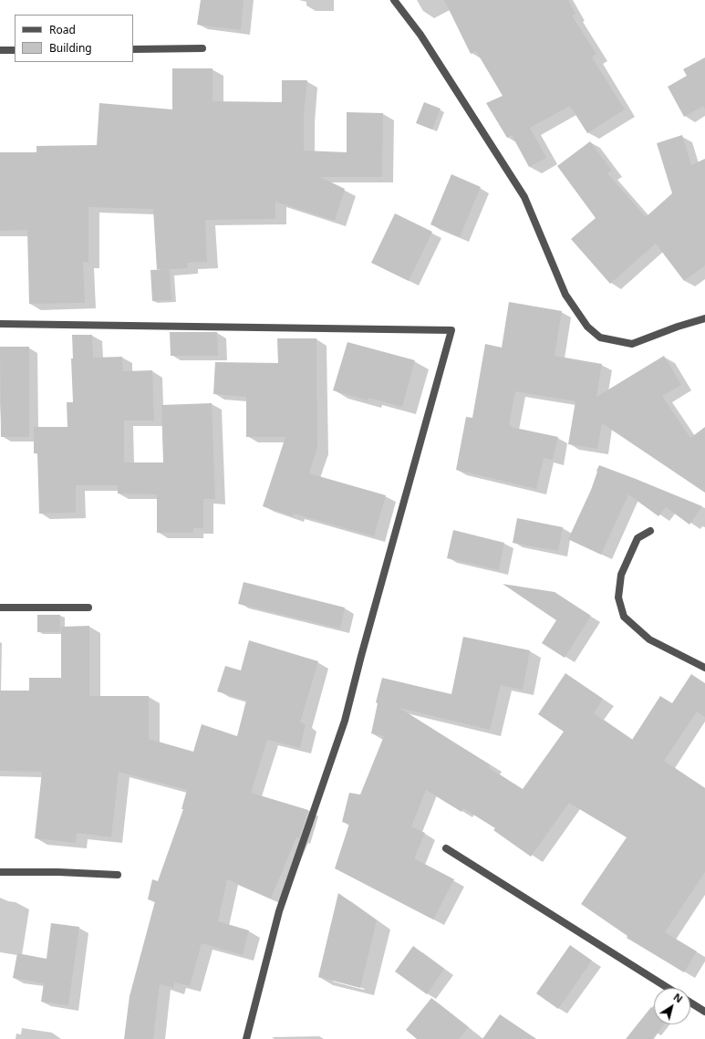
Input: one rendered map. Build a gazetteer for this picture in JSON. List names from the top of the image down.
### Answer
{
  "legend": ["Road", "Building"],
  "north": "top right"
}
